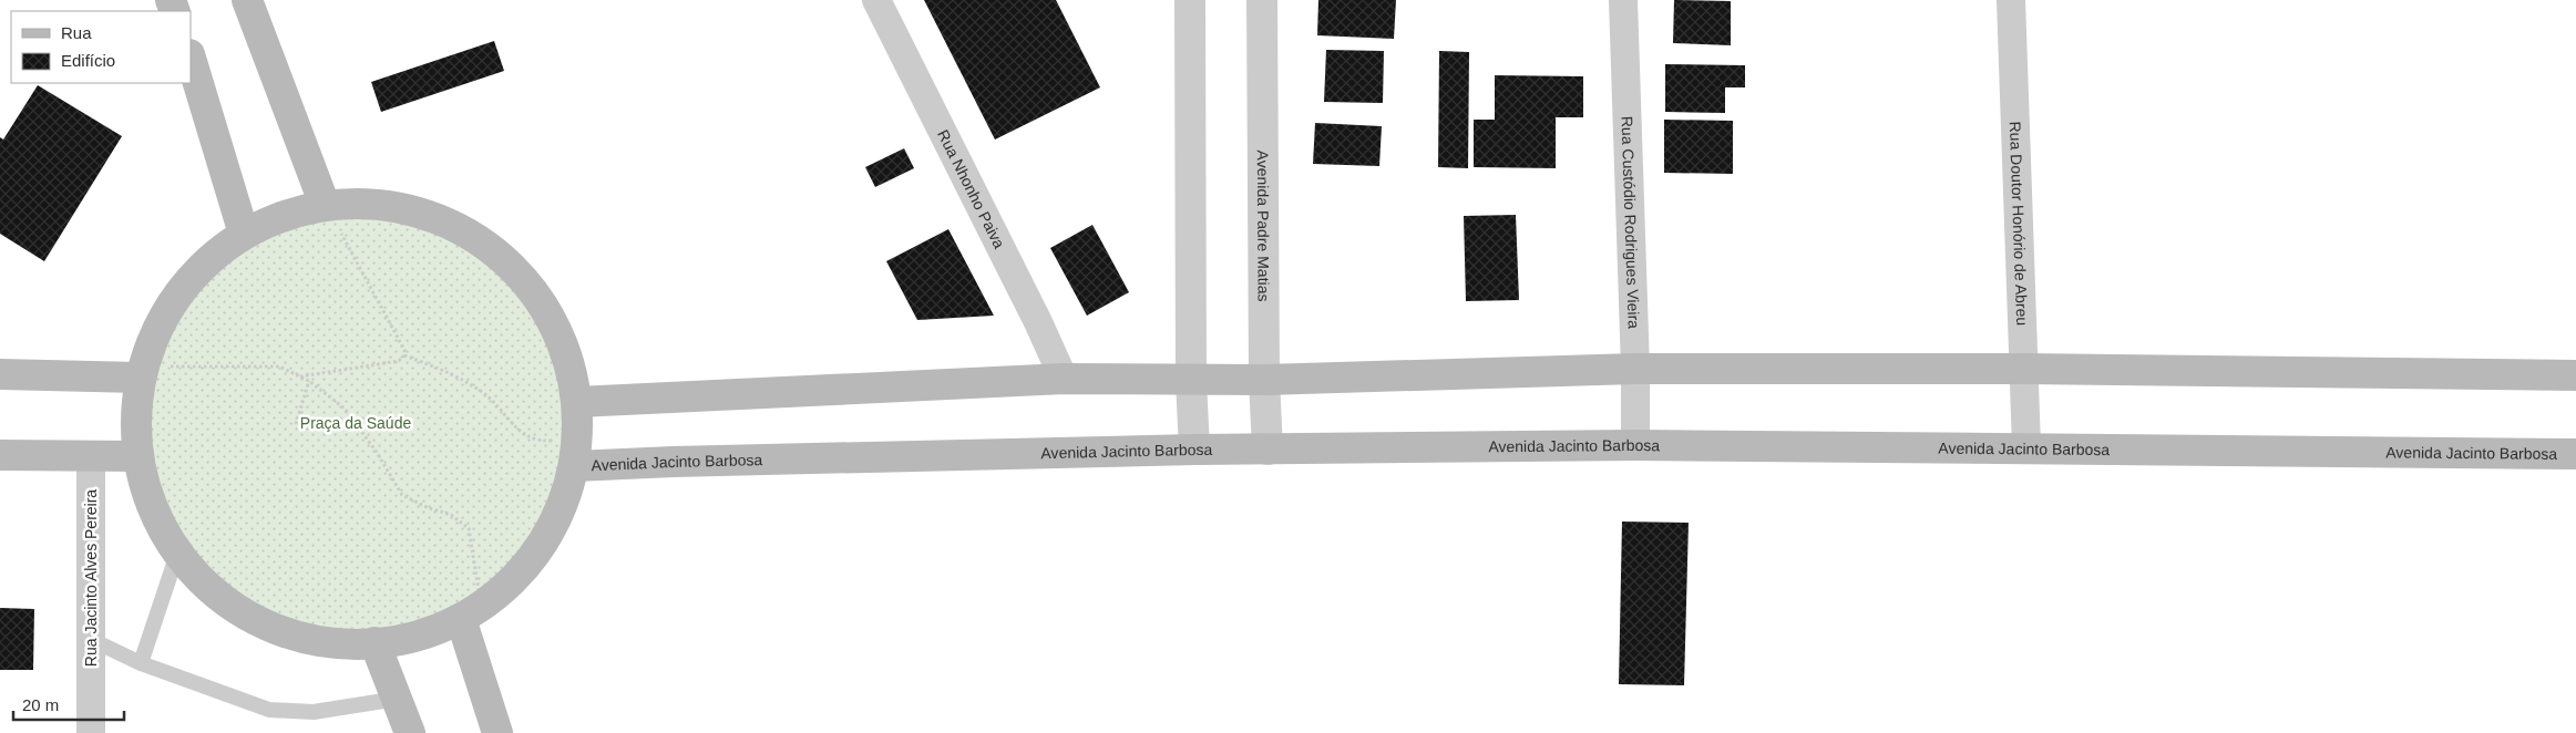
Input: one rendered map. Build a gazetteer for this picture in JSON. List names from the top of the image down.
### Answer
{
  "streets": {
    "main road": ["Avenida Jacinto Barbosa"],
    "street": [
      "Rua Nhonho Paiva",
      "Rua Custódio Rodrigues Vieira",
      "Rua Doutor Honório de Abreu",
      "Avenida Padre Matias",
      "Rua Jacinto Alves Pereira"
    ]
  },
  "crossings": [
    ["Rua Custódio Rodrigues Vieira", "Avenida Jacinto Barbosa"],
    ["Rua Doutor Honório de Abreu", "Avenida Jacinto Barbosa"],
    ["Avenida Padre Matias", "Avenida Jacinto Barbosa"]
  ],
  "parks": ["Praça da Saúde"],
  "legend": ["Rua", "Edifício"],
  "scale_bar": "20 m"
}
